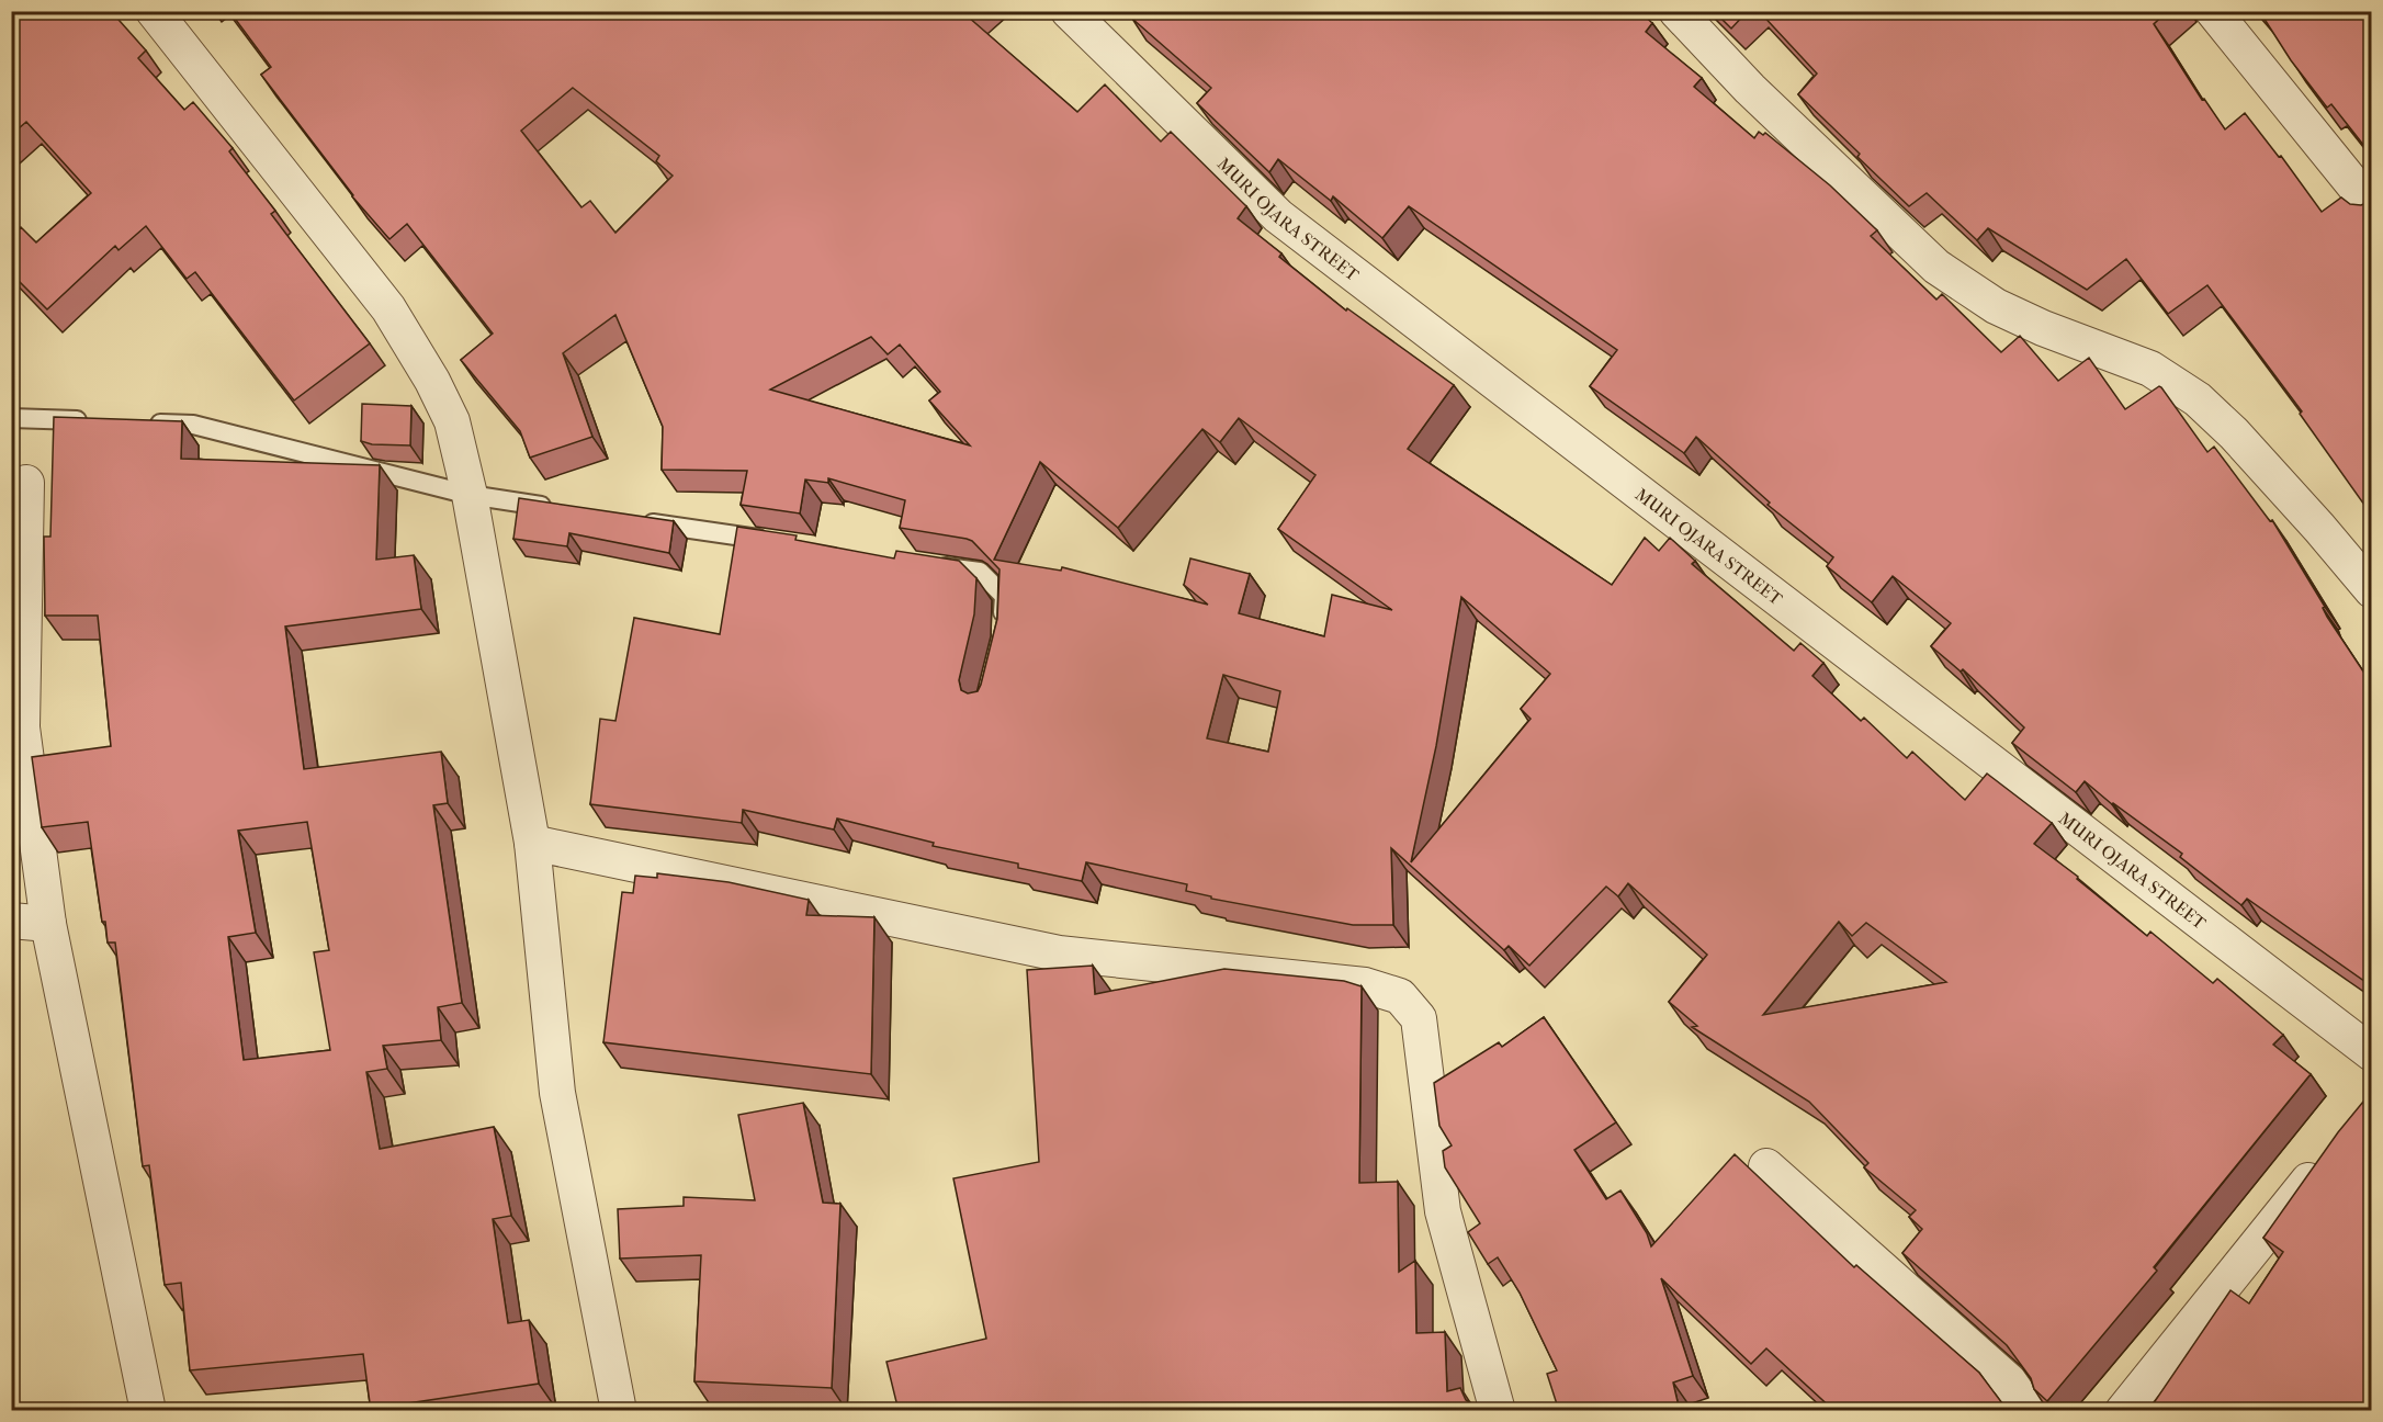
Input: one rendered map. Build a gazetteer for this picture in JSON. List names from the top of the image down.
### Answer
{
  "streets": {
    "street": ["MURI OJARA STREET"]
  }
}
